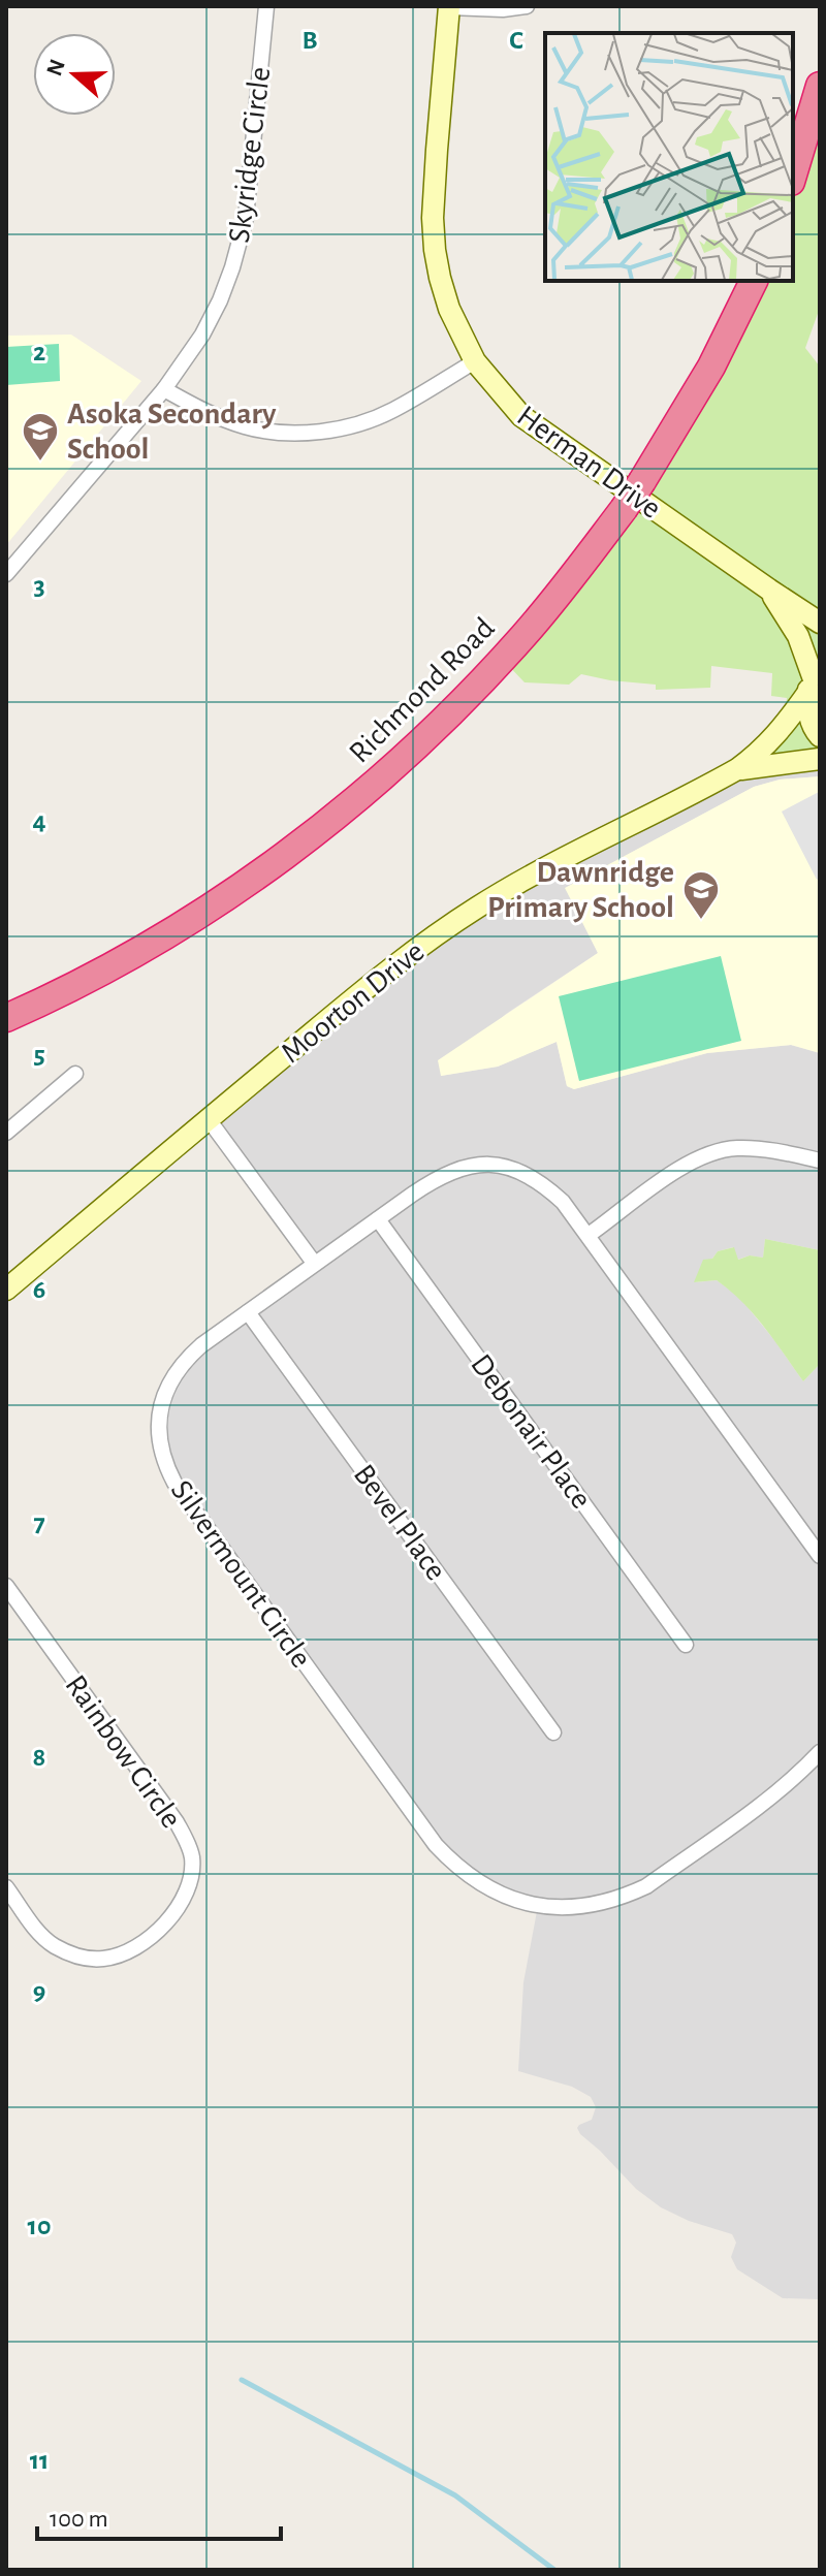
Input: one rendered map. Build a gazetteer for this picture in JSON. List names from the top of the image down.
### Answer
{
  "streets": {
    "highway": ["Richmond Road"],
    "street": [
      "Skyridge Circle",
      "Herman Drive",
      "Moorton Drive",
      "Debonair Place",
      "Bevel Place",
      "Silvermount Circle",
      "Rainbow Circle"
    ]
  },
  "crossings": [
    ["Herman Drive", "Moorton Drive"],
    ["Debonair Place", "Silvermount Circle"],
    ["Bevel Place", "Silvermount Circle"]
  ],
  "places": {
    "school or university": ["Asoka Secondary School", "Dawnridge Primary School"]
  },
  "scale_bar": "100 m",
  "north": "left",
  "grid": {
    "columns": ["B", "C"],
    "rows": [
      "2",
      "3",
      "4",
      "5",
      "6",
      "7",
      "8",
      "9",
      "10",
      "11"
    ]
  }
}
